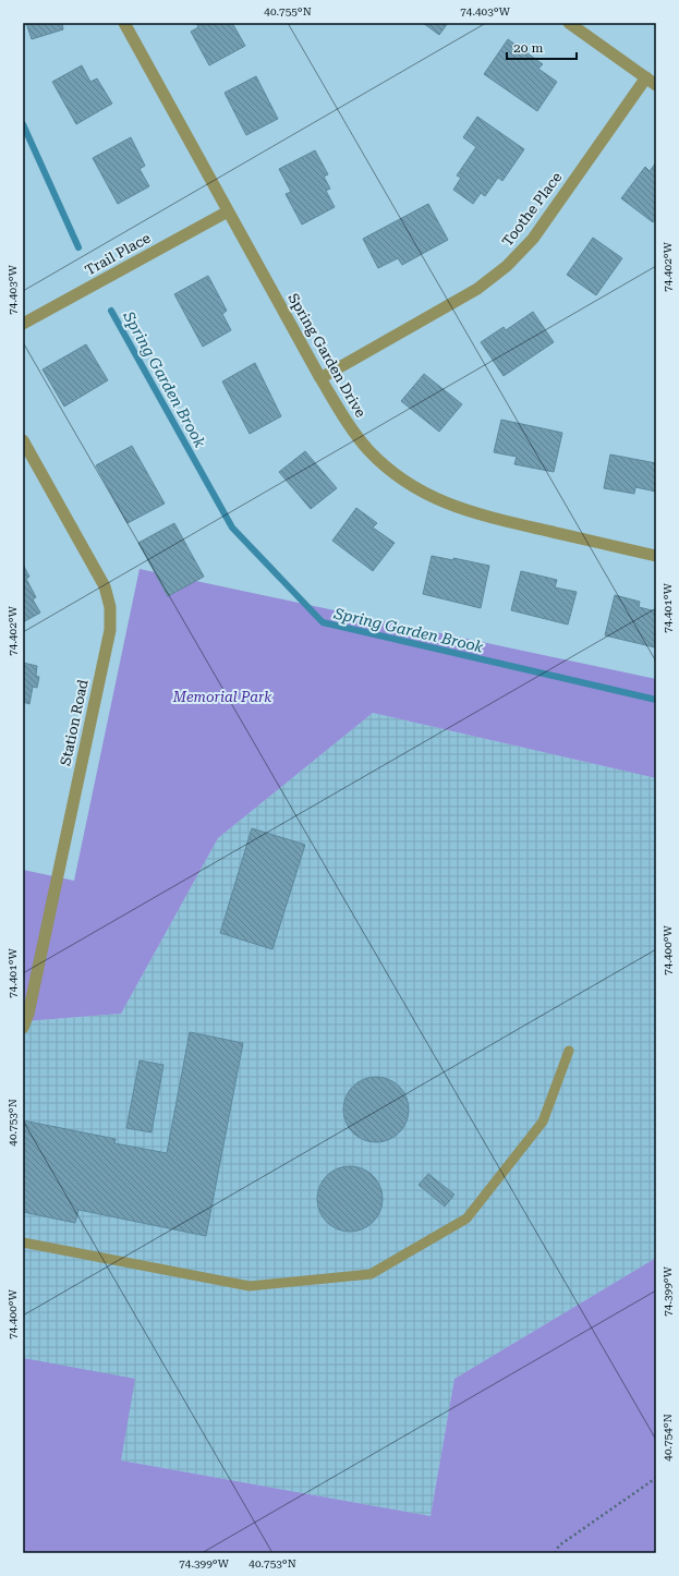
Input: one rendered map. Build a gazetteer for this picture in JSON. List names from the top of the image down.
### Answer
{
  "streets": {
    "street": [
      "Toothe Place",
      "Trail Place",
      "Spring Garden Drive",
      "Station Road"
    ]
  },
  "crossings": [
    ["Toothe Place", "Spring Garden Drive"],
    ["Trail Place", "Spring Garden Drive"]
  ],
  "water": ["Spring Garden Brook"],
  "parks": ["Memorial Park"],
  "scale_bar": "20 m",
  "coordinates": [
    "40.755°N",
    "74.403°W",
    "74.402°W",
    "74.401°W",
    "74.400°W",
    "40.753°N",
    "74.399°W",
    "40.754°N"
  ]
}
